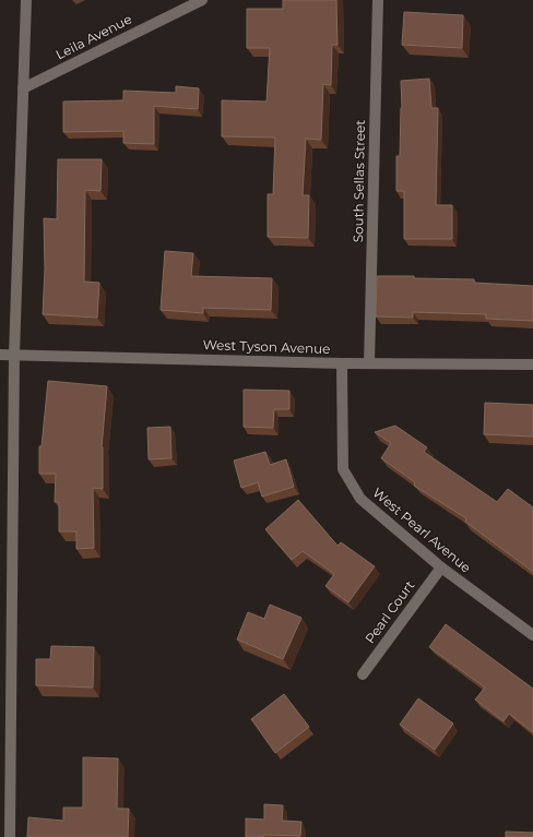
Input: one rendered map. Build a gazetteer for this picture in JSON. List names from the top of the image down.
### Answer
{
  "streets": {
    "street": [
      "Leila Avenue",
      "South Sellas Street",
      "West Tyson Avenue",
      "West Pearl Avenue",
      "Pearl Court"
    ]
  },
  "crossings": [
    ["South Sellas Street", "West Tyson Avenue"],
    ["West Tyson Avenue", "West Pearl Avenue"],
    ["West Pearl Avenue", "Pearl Court"]
  ]
}
